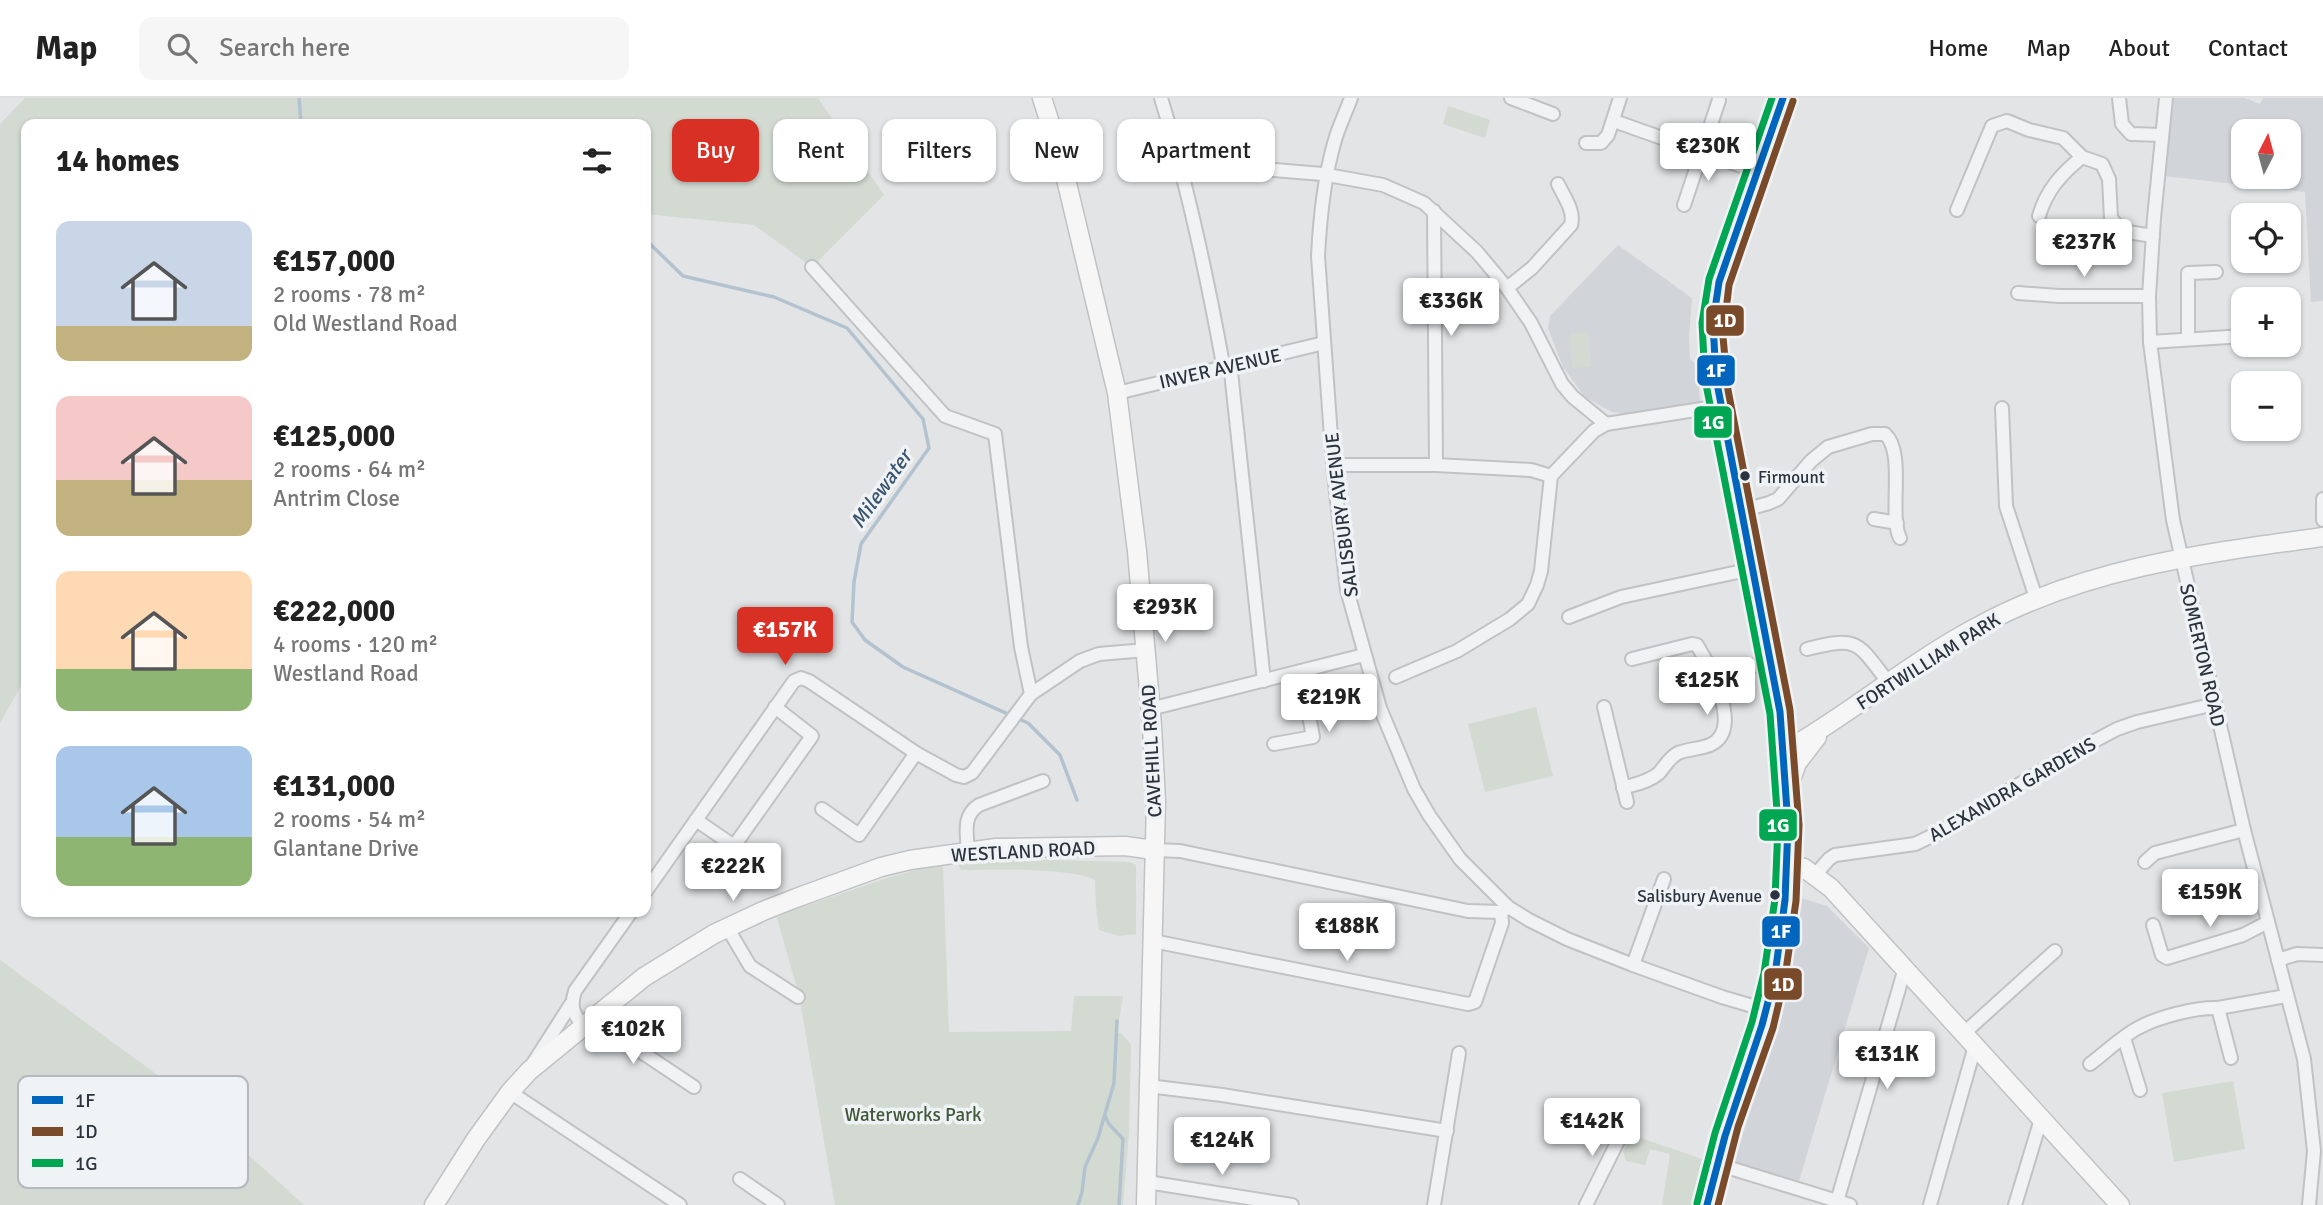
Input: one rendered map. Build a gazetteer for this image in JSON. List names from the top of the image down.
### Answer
{
  "streets": {
    "street": [
      "INVER AVENUE",
      "SALISBURY AVENUE",
      "SOMERTON ROAD",
      "FORTWILLIAM PARK",
      "CAVEHILL ROAD",
      "ALEXANDRA GARDENS",
      "WESTLAND ROAD"
    ]
  },
  "crossings": [
    ["INVER AVENUE", "SALISBURY AVENUE"],
    ["INVER AVENUE", "CAVEHILL ROAD"],
    ["SOMERTON ROAD", "FORTWILLIAM PARK"],
    ["SOMERTON ROAD", "ALEXANDRA GARDENS"],
    ["CAVEHILL ROAD", "WESTLAND ROAD"]
  ],
  "water": ["Milewater"],
  "parks": ["Waterworks Park"],
  "places": ["Firmount", "Salisbury Avenue"],
  "lines": ["transit line 1F", "transit line 1G", "transit line 1D"],
  "legend": ["1F", "1D", "1G"],
  "north": "top",
  "page": {
    "header": "Map",
    "search": "Search here",
    "nav": [
      "Home",
      "Map",
      "About",
      "Contact"
    ],
    "map_buttons": ["+", "−"],
    "chip": [
      "Buy",
      "Rent",
      "Filters",
      "New",
      "Apartment"
    ],
    "heading": "14 homes",
    "price": [
      "€230K",
      "€237K",
      "€336K",
      "€293K",
      "€157K",
      "€125K",
      "€219K",
      "€222K",
      "€159K",
      "€188K",
      "€102K",
      "€131K",
      "€142K",
      "€124K"
    ],
    "list": [
      {
        "name": "€157,000",
        "note": "2 rooms · 78 m² · Old Westland Road"
      },
      {
        "name": "€125,000",
        "note": "2 rooms · 64 m² · Antrim Close"
      },
      {
        "name": "€222,000",
        "note": "4 rooms · 120 m² · Westland Road"
      },
      {
        "name": "€131,000",
        "note": "2 rooms · 54 m² · Glantane Drive"
      }
    ]
  }
}
